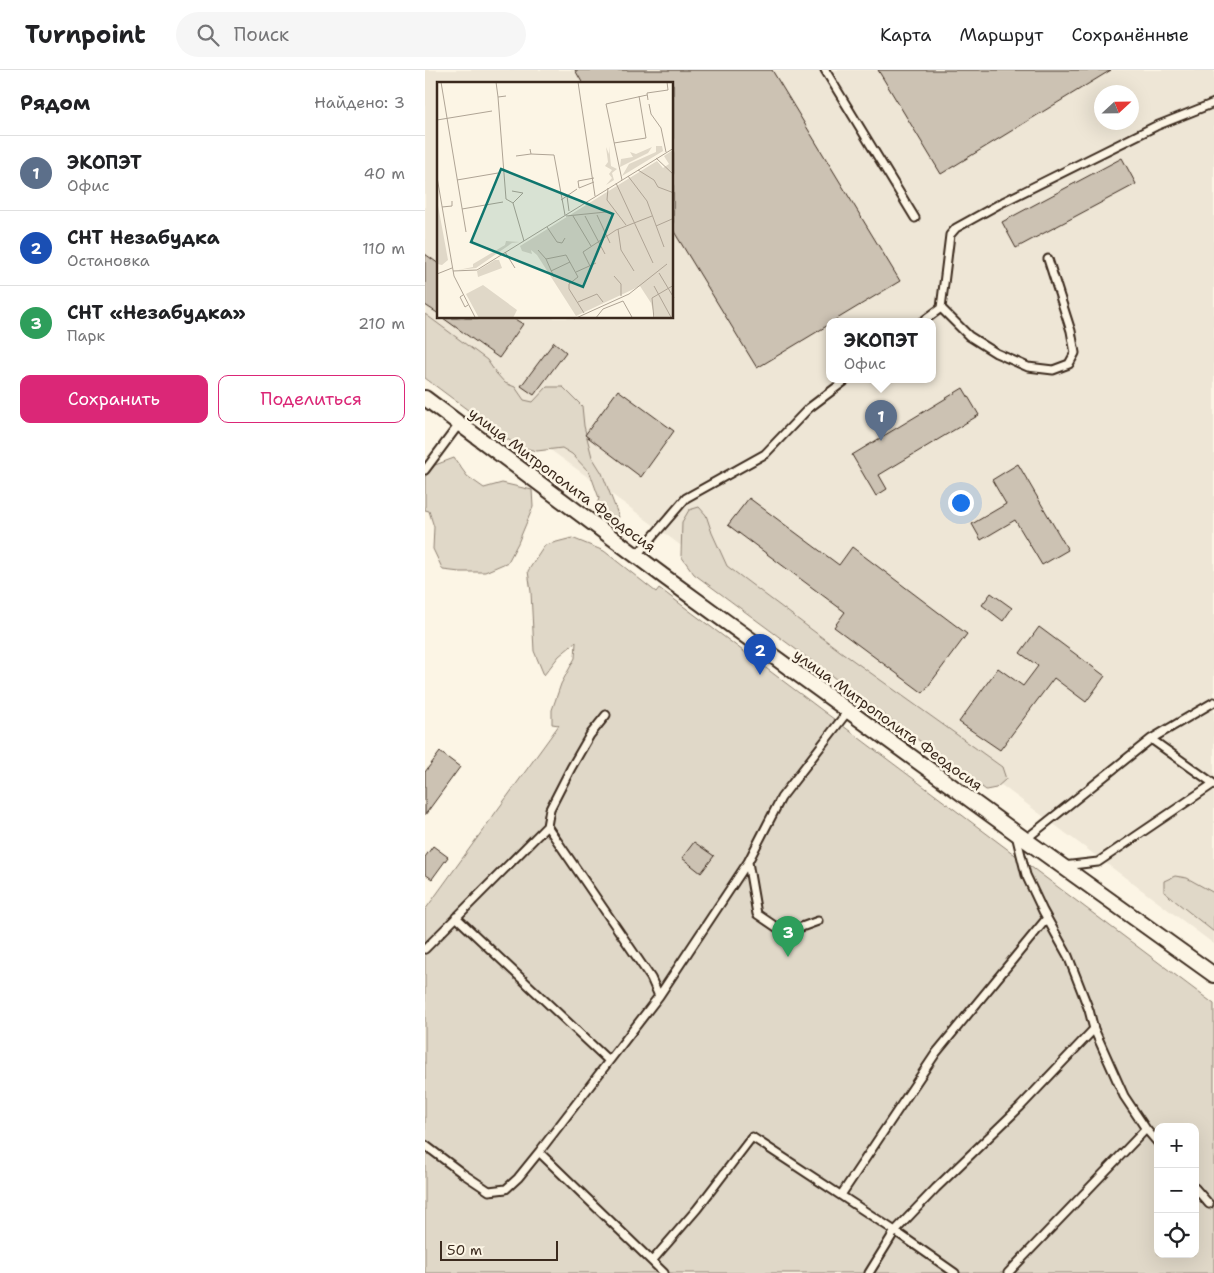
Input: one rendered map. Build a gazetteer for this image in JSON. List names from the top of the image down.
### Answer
{
  "streets": {
    "street": ["улица Митрополита Феодосия"]
  },
  "scale_bar": "50 m",
  "north": "right",
  "page": {
    "header": "Turnpoint",
    "search": "Поиск",
    "nav": ["Карта", "Маршрут", "Сохранённые"],
    "heading": ["Рядом", "Найдено: 3"],
    "list": [
      {
        "mark": "1",
        "name": "ЭКОПЭТ",
        "note": "Офис",
        "value": "40 m"
      },
      {
        "mark": "2",
        "name": "СНТ Незабудка",
        "note": "Остановка",
        "value": "110 m"
      },
      {
        "mark": "3",
        "name": "СНТ «Незабудка»",
        "note": "Парк",
        "value": "210 m"
      }
    ],
    "popup": ["ЭКОПЭТ", "Офис"],
    "buttons": ["Сохранить", "Поделиться"],
    "pins": ["1", "2", "3"],
    "map_buttons": ["+", "−"],
    "scale": "50 m"
  }
}
